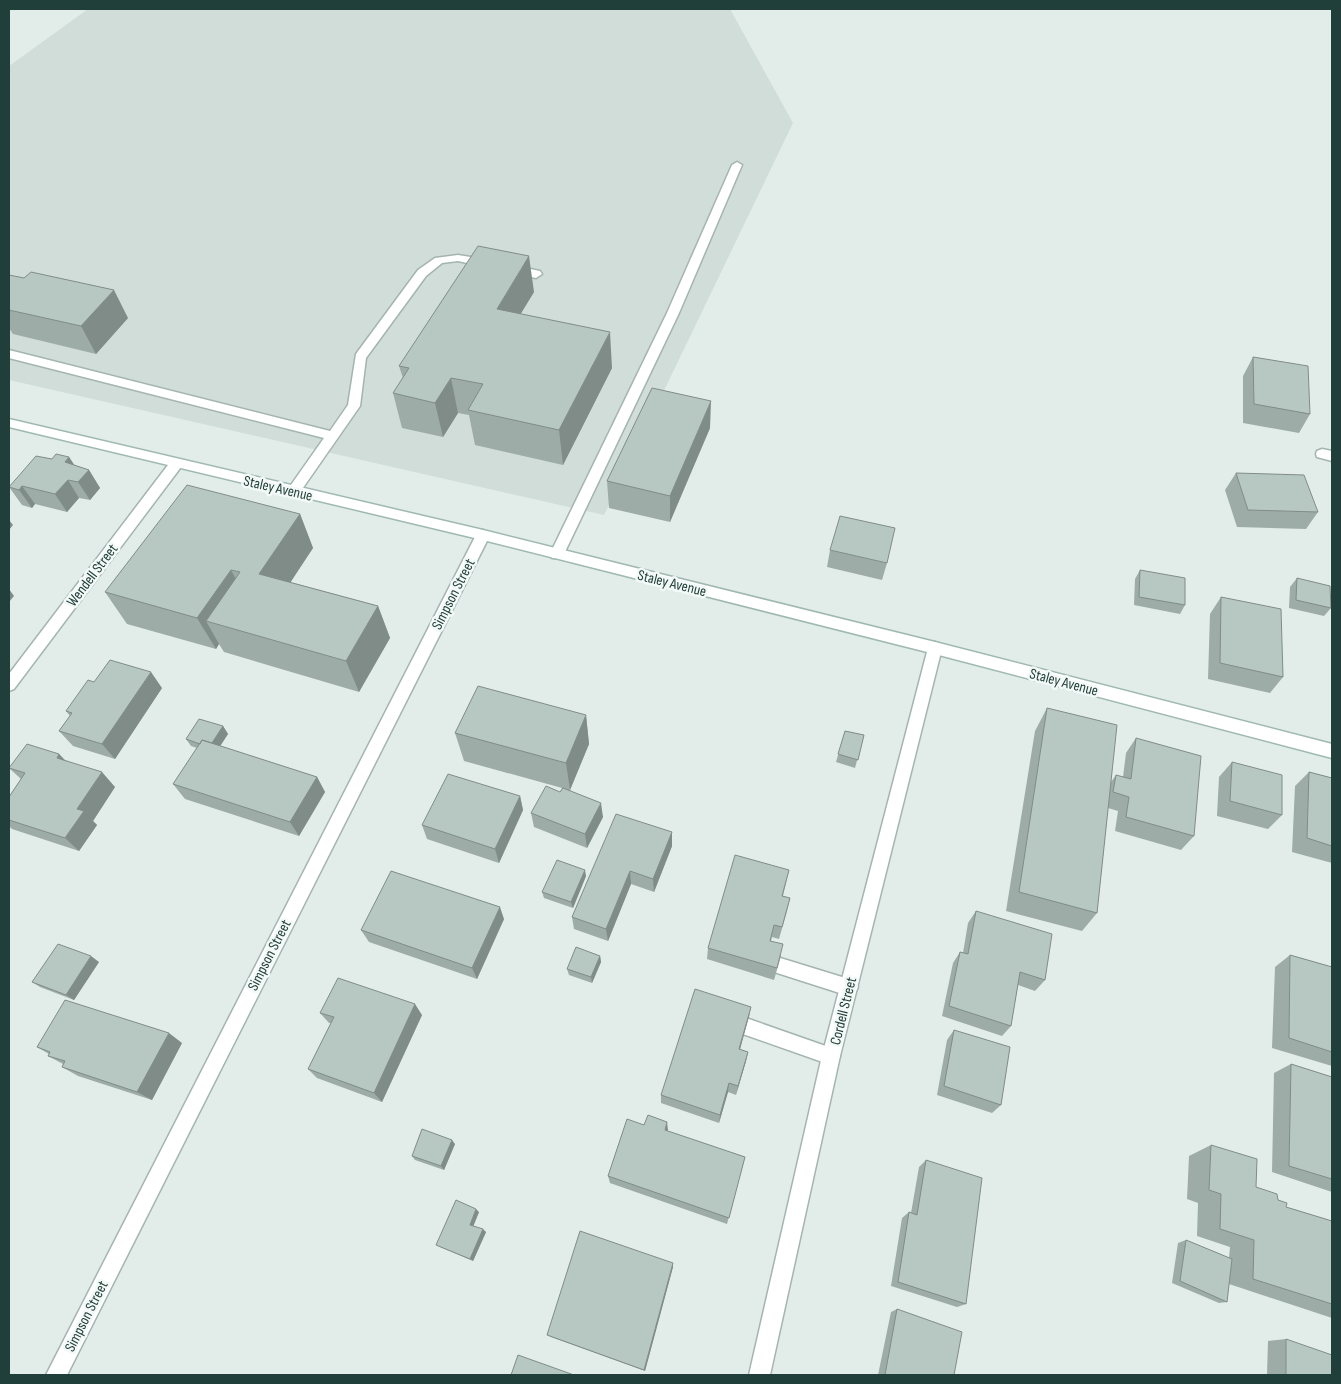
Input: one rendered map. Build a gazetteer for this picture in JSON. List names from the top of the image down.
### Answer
{
  "streets": {
    "street": [
      "Staley Avenue",
      "Wendell Street",
      "Simpson Street",
      "Cordell Street"
    ]
  },
  "crossings": [
    ["Staley Avenue", "Wendell Street"],
    ["Staley Avenue", "Simpson Street"],
    ["Staley Avenue", "Cordell Street"]
  ]
}
